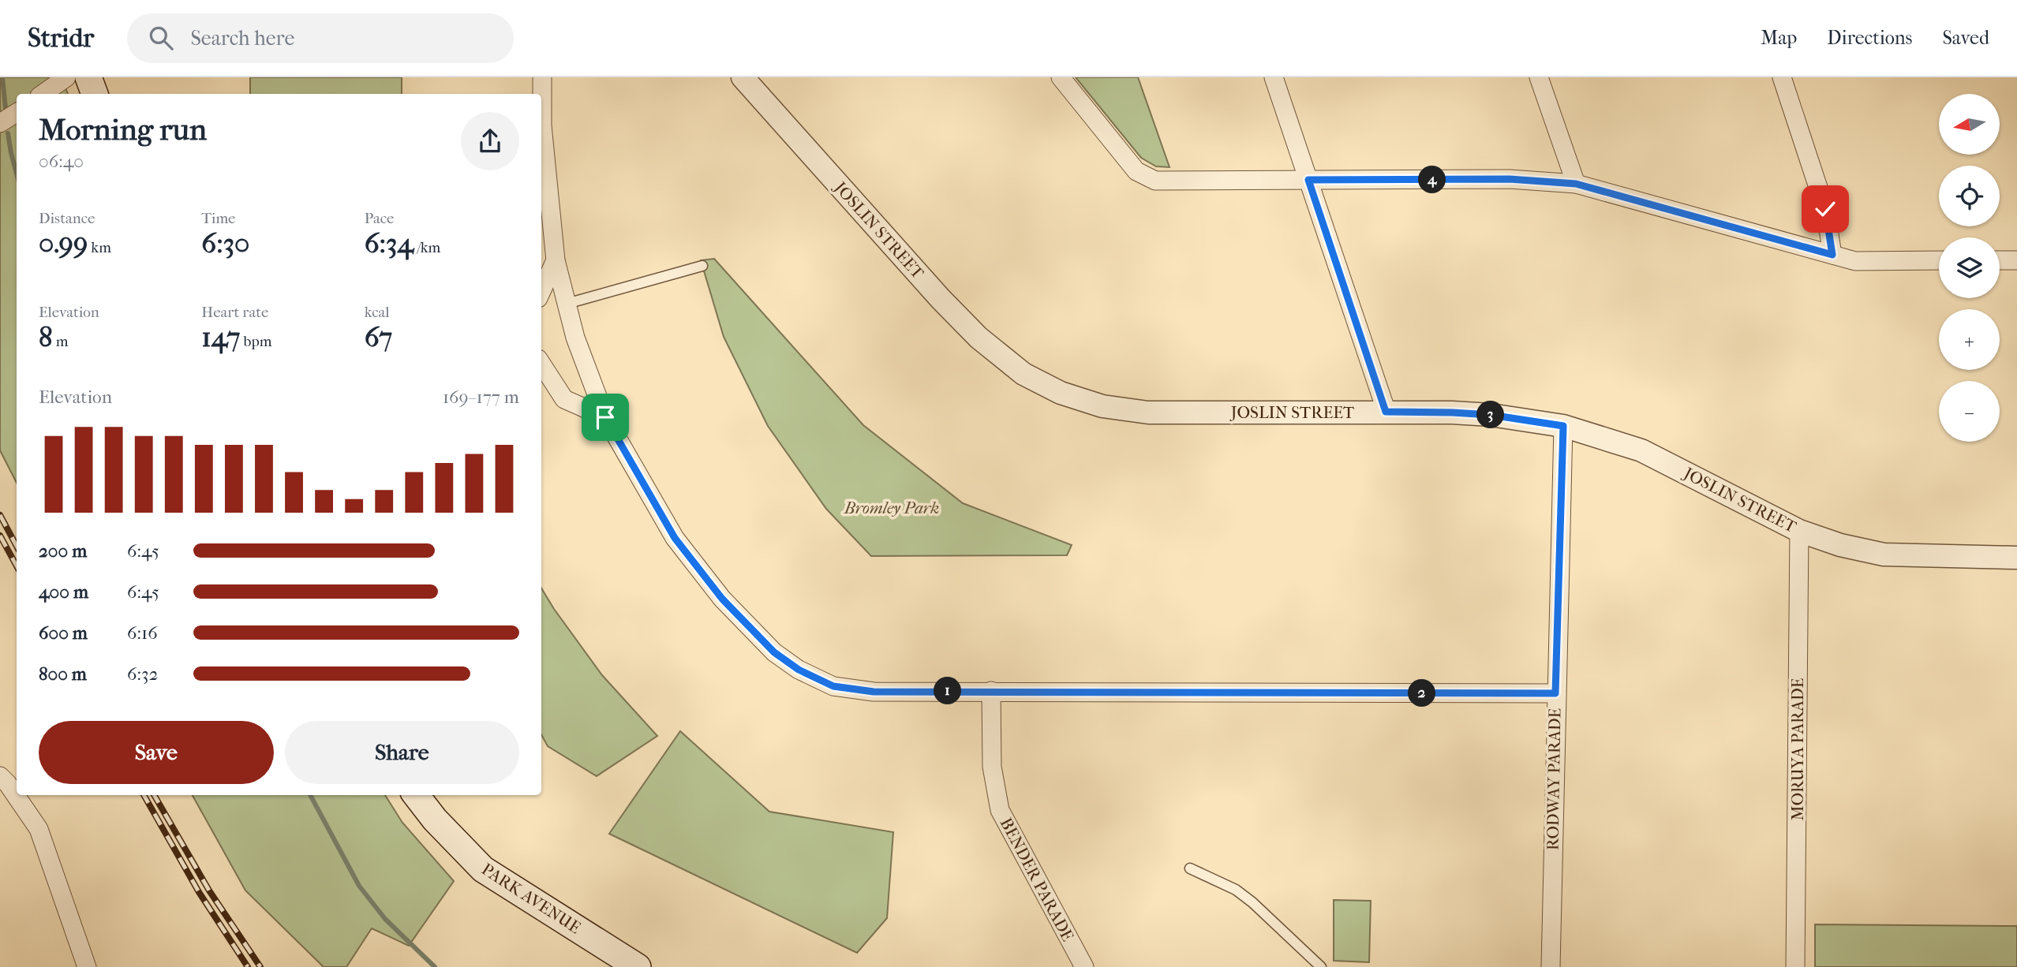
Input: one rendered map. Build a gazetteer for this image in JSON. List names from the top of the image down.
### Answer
{
  "streets": {
    "main road": ["PARK AVENUE"],
    "street": [
      "JOSLIN STREET",
      "MORUYA PARADE",
      "RODWAY PARADE",
      "BENDER PARADE"
    ]
  },
  "crossings": [
    ["JOSLIN STREET", "MORUYA PARADE"],
    ["JOSLIN STREET", "RODWAY PARADE"]
  ],
  "parks": ["Bromley Park"],
  "north": "left",
  "page": {
    "header": "Stridr",
    "search": "Search here",
    "nav": ["Map", "Directions", "Saved"],
    "map_buttons": ["+", "−"],
    "heading": ["Morning run", "06:40"],
    "pins": [
      "4",
      "3",
      "1",
      "2"
    ],
    "stats": [
      ["Distance", "0.99 km"],
      ["Time", "6:30"],
      ["Pace", "6:34 /km"],
      ["Elevation", "8 m"],
      ["Heart rate", "147 bpm"],
      ["kcal", "67"]
    ],
    "chart": ["Elevation", "169–177 m"],
    "list": [
      {
        "name": "200 m",
        "note": "6:45"
      },
      {
        "name": "400 m",
        "note": "6:45"
      },
      {
        "name": "600 m",
        "note": "6:16"
      },
      {
        "name": "800 m",
        "note": "6:32"
      }
    ],
    "buttons": ["Save", "Share"]
  }
}
